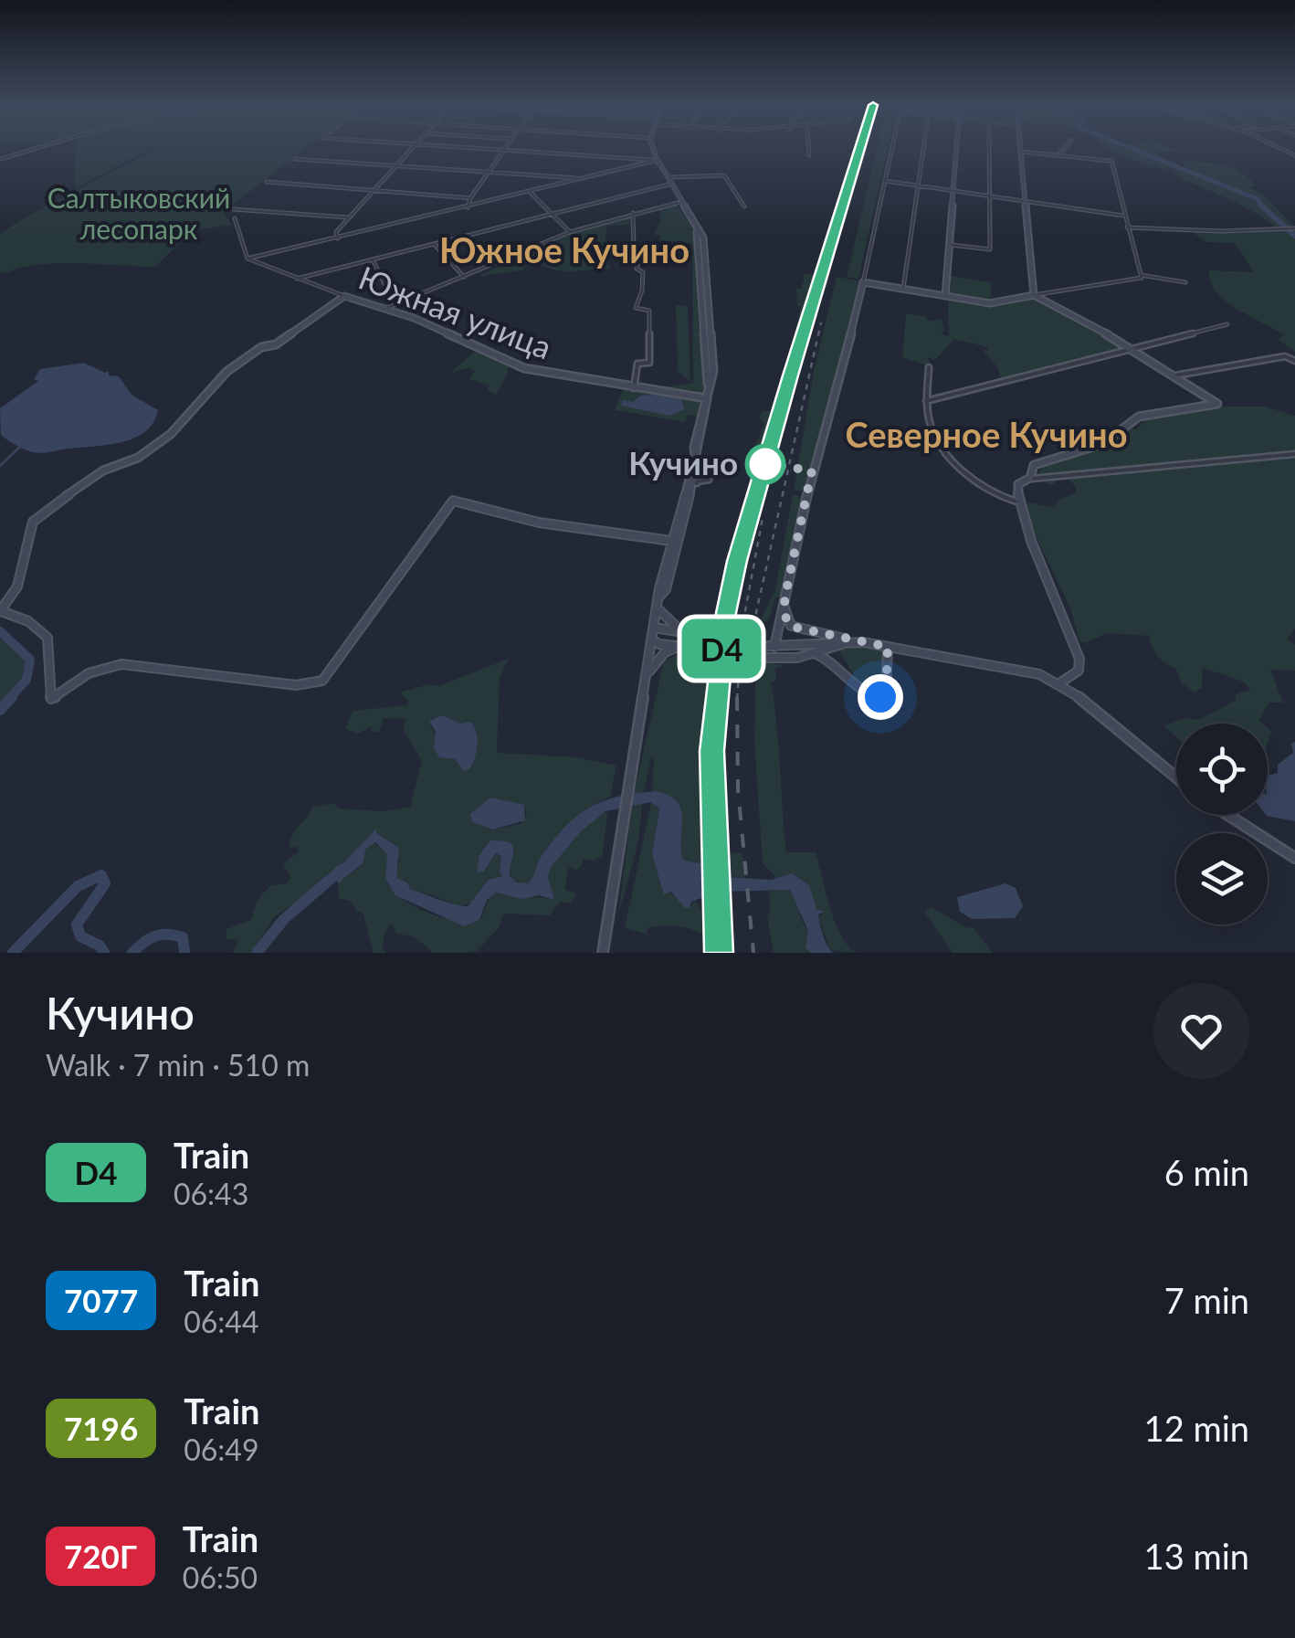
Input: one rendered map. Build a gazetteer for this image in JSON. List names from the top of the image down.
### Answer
{
  "streets": {
    "street": ["Южная улица"]
  },
  "districts": ["Южное Кучино", "Северное Кучино"],
  "parks": ["Салтыковский лесопарк"],
  "places": ["Кучино"],
  "page": {
    "on_map": "D4",
    "heading": ["Кучино", "Walk · 7 min · 510 m"],
    "list": [
      {
        "mark": "D4",
        "name": "Train",
        "note": "06:43",
        "value": "6 min"
      },
      {
        "mark": "7077",
        "name": "Train",
        "note": "06:44",
        "value": "7 min"
      },
      {
        "mark": "7196",
        "name": "Train",
        "note": "06:49",
        "value": "12 min"
      },
      {
        "mark": "720Г",
        "name": "Train",
        "note": "06:50",
        "value": "13 min"
      }
    ]
  }
}
